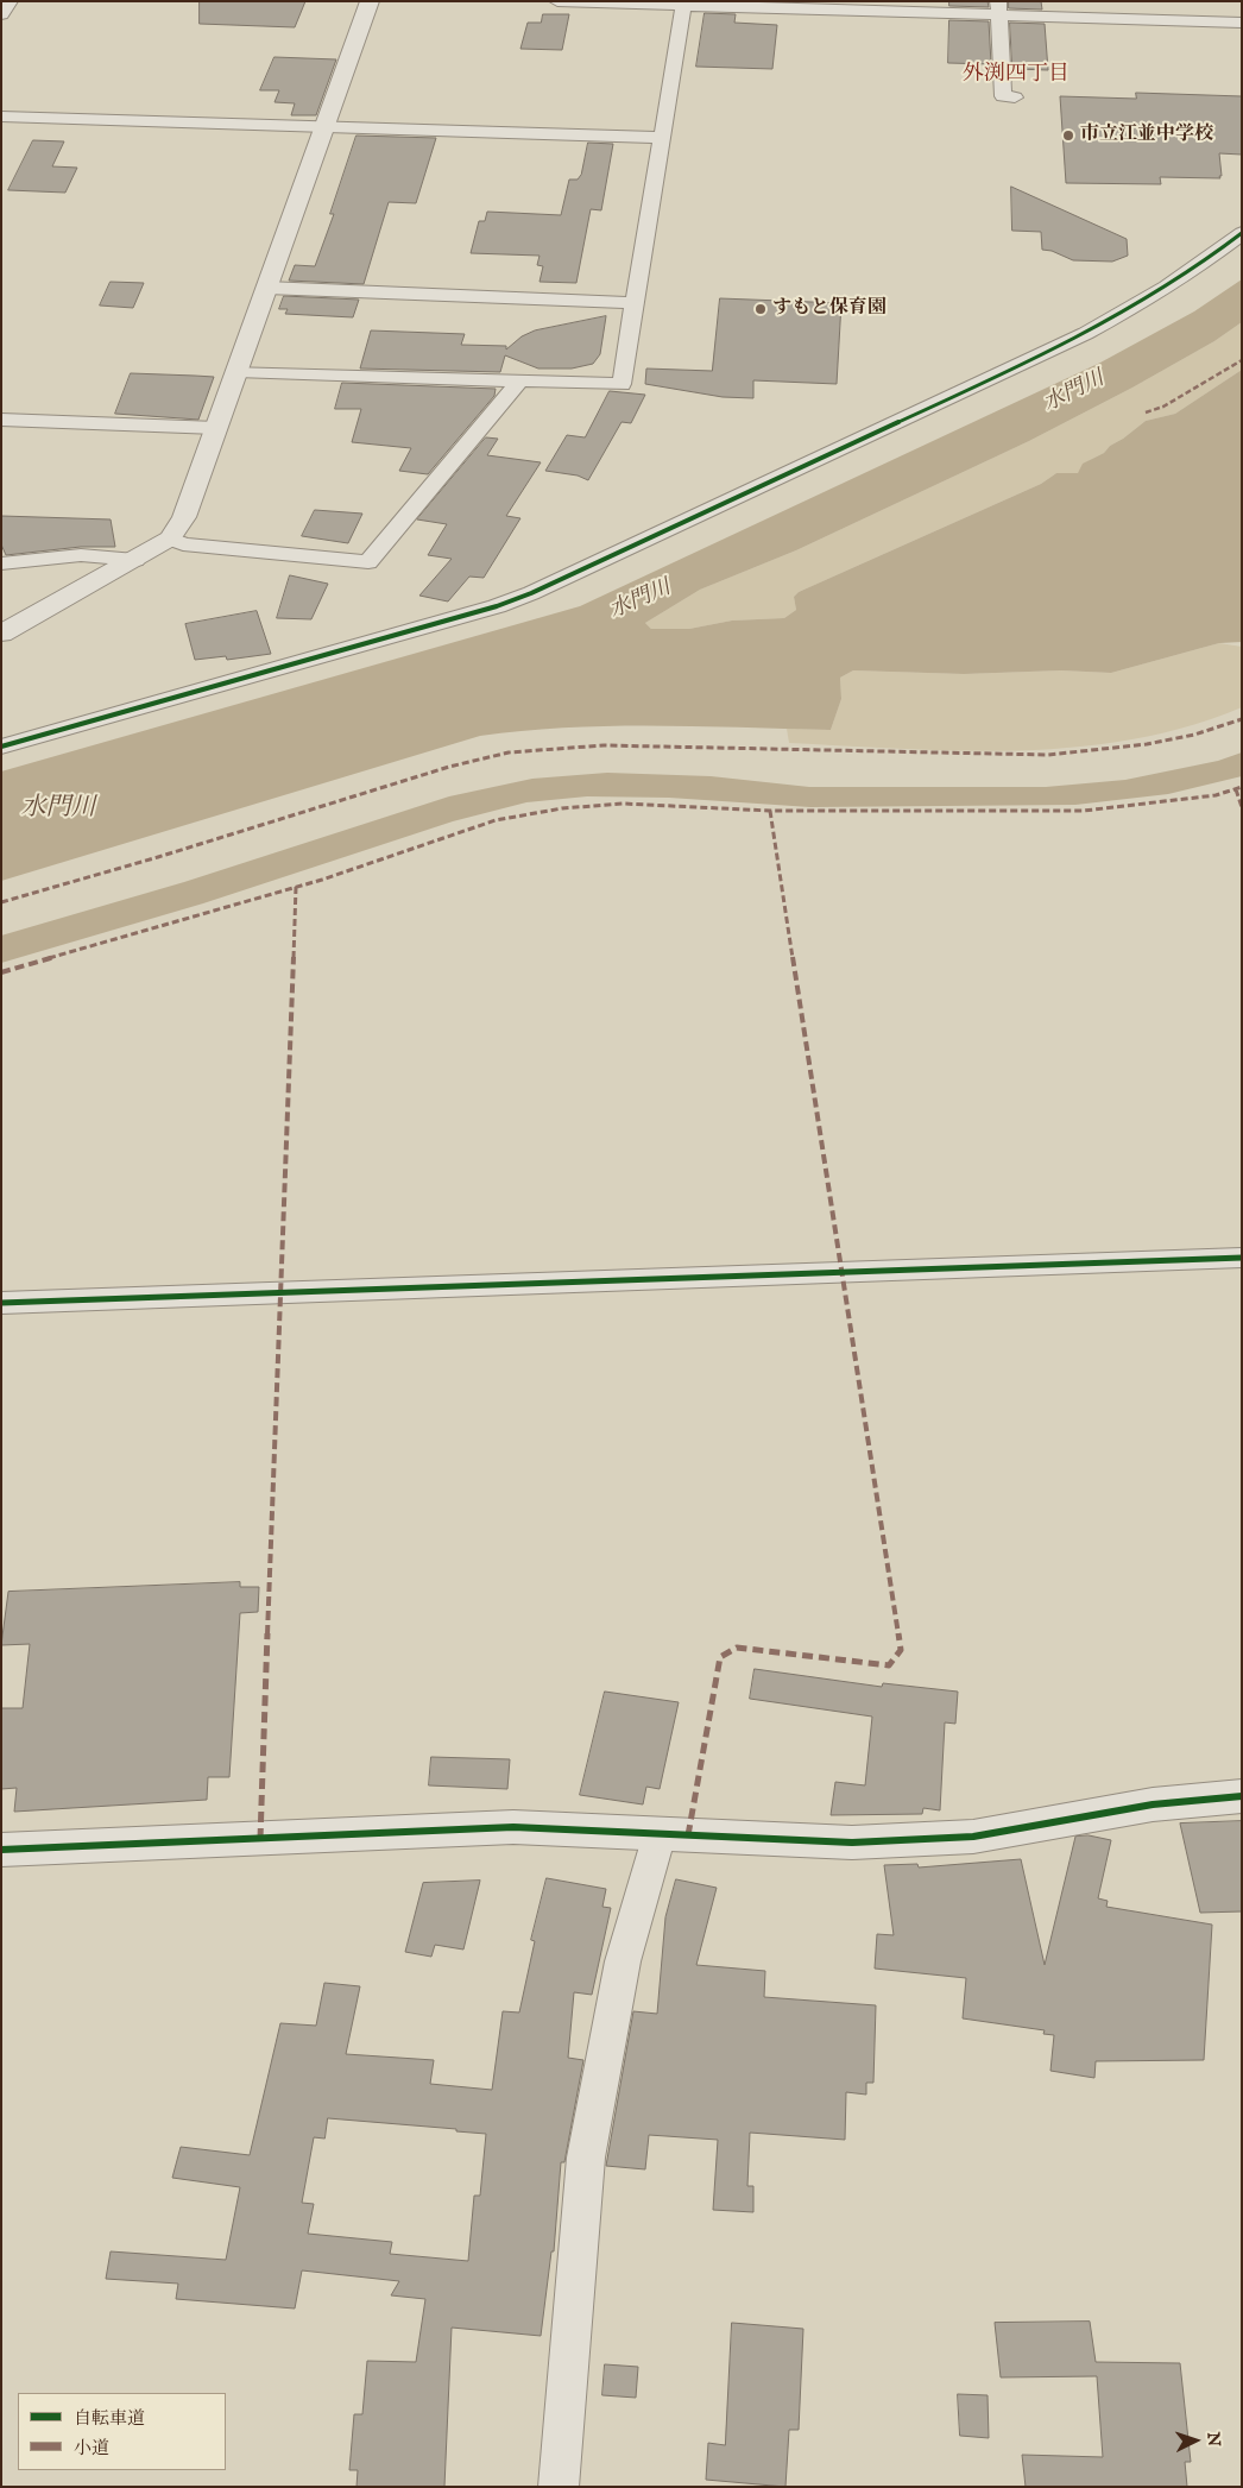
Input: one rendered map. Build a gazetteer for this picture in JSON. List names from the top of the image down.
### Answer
{
  "districts": ["外渕四丁目"],
  "water": ["水門川"],
  "places": ["市立江並中学校", "すもと保育園"],
  "legend": ["自転車道", "小道"],
  "north": "right"
}
